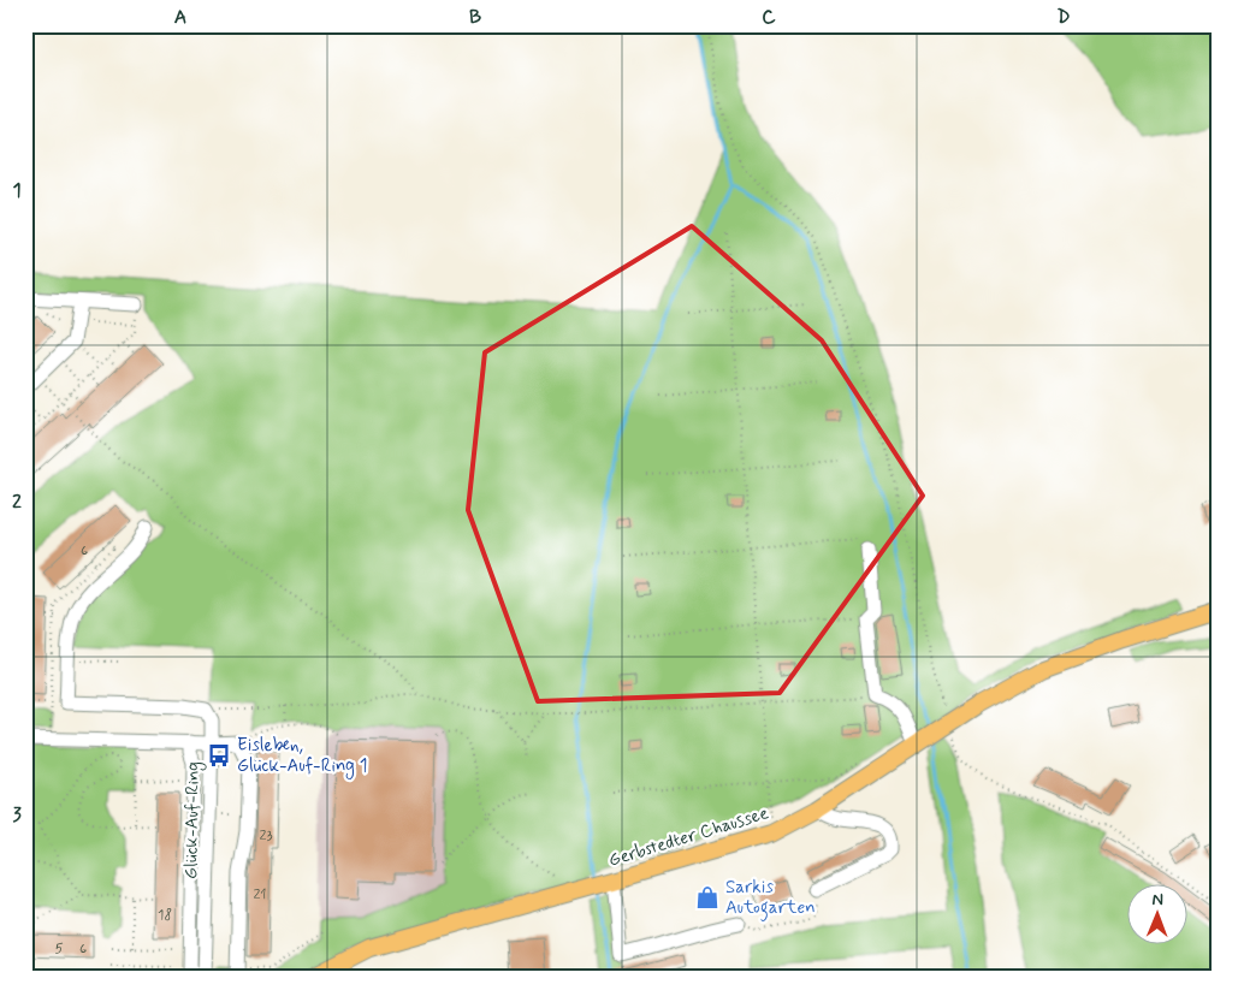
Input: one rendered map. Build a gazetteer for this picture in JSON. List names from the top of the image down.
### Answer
{
  "streets": {
    "main road": ["Gerbstedter Chaussee"],
    "street": ["Glück-Auf-Ring"]
  },
  "places": {
    "bus stop": ["Eisleben, Glück-Auf-Ring 1"],
    "shop": ["Sarkis Autogarten"]
  },
  "house_numbers": [
    "6",
    "23",
    "21",
    "18",
    "5",
    "6"
  ],
  "north": "top",
  "grid": {
    "columns": [
      "A",
      "B",
      "C",
      "D"
    ],
    "rows": ["1", "2", "3"]
  }
}
